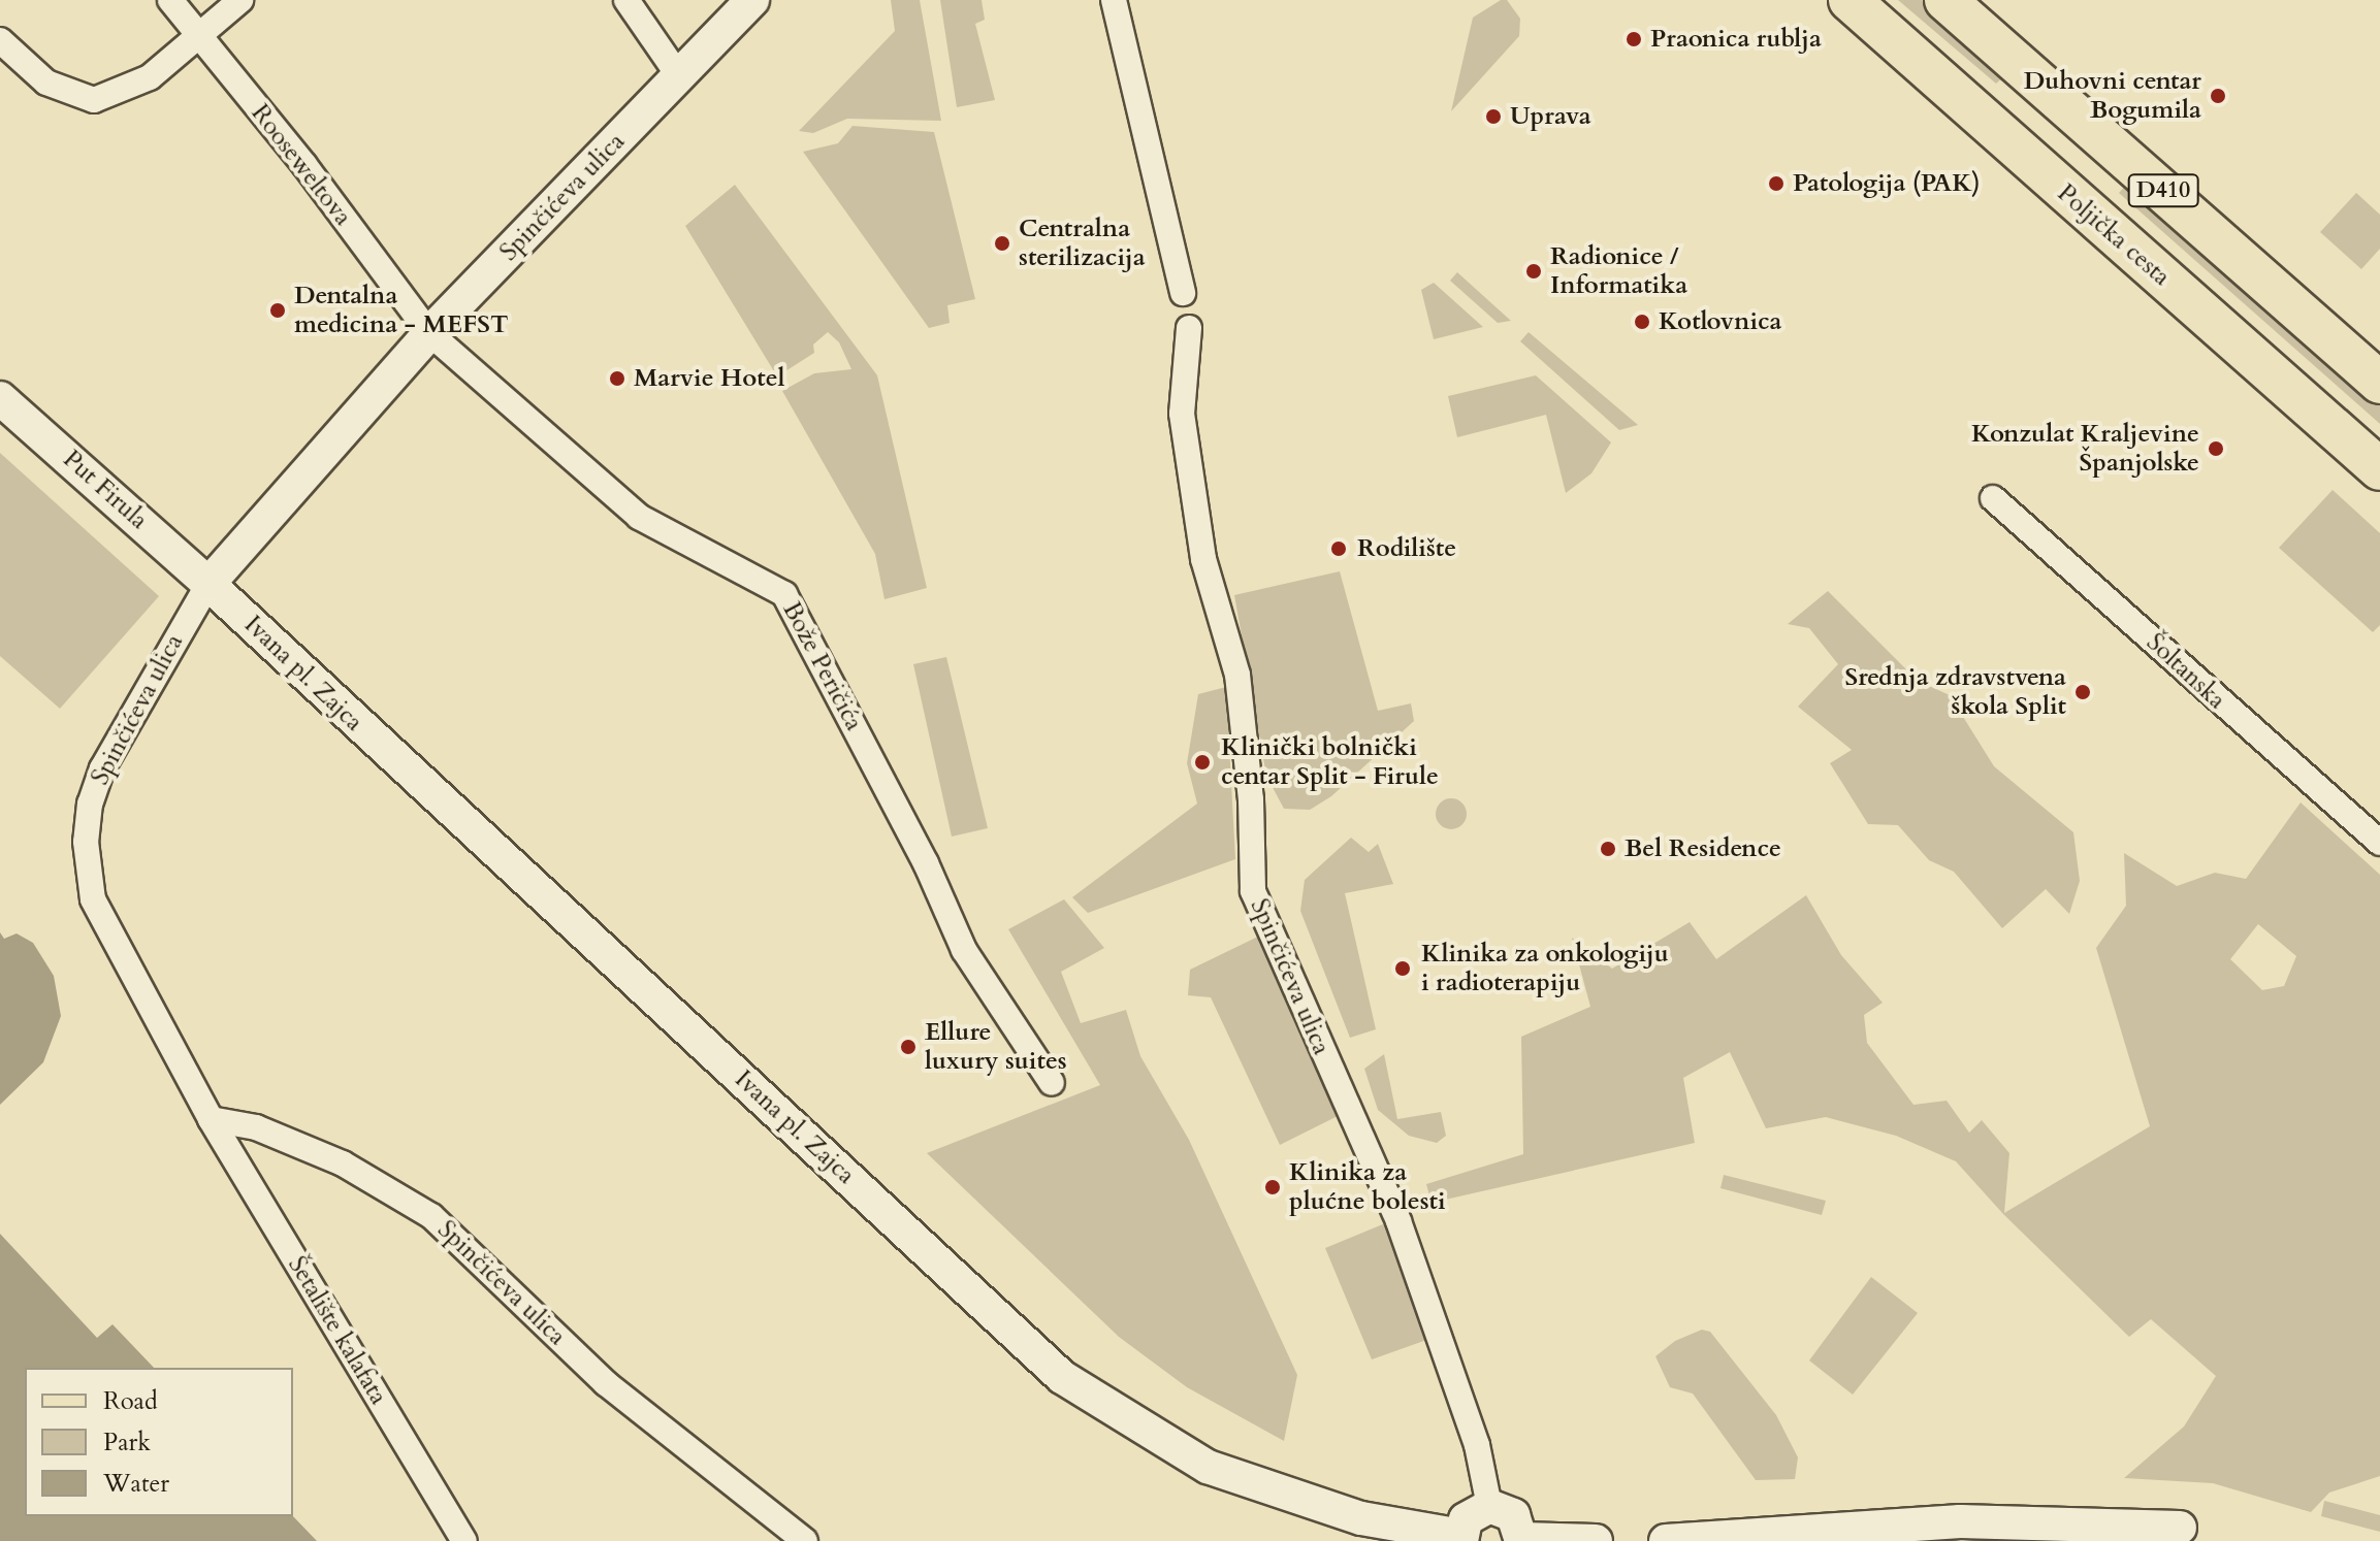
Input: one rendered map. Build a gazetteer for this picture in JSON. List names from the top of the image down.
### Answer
{
  "streets": {
    "main road": ["D410", "Poljička cesta"],
    "street": [
      "Rooseweltova",
      "Spinčićeva ulica",
      "Put Firula",
      "Bože Peričića",
      "Šoltanska",
      "Ivana pl. Zajca",
      "Šetalište kalafata"
    ]
  },
  "crossings": [
    ["Rooseweltova", "Spinčićeva ulica"],
    ["Rooseweltova", "Bože Peričića"],
    ["Spinčićeva ulica", "Put Firula"],
    ["Spinčićeva ulica", "Bože Peričića"],
    ["Spinčićeva ulica", "Ivana pl. Zajca"],
    ["Spinčićeva ulica", "Šetalište kalafata"],
    ["Put Firula", "Ivana pl. Zajca"]
  ],
  "places": [
    "Praonica rublja",
    "Duhovni centar Bogumila",
    "Uprava",
    "Patologija (PAK)",
    "Centralna sterilizacija",
    "Radionice / Informatika",
    "Dentalna medicina - MEFST",
    "Kotlovnica",
    "Marvie Hotel",
    "Konzulat Kraljevine Španjolske",
    "Rodilište",
    "Srednja zdravstvena škola Split",
    "Klinički bolnički centar Split - Firule",
    "Bel Residence",
    "Klinika za onkologiju i radioterapiju",
    "Ellure luxury suites",
    "Klinika za plućne bolesti"
  ],
  "legend": ["Road", "Park", "Water"]
}
